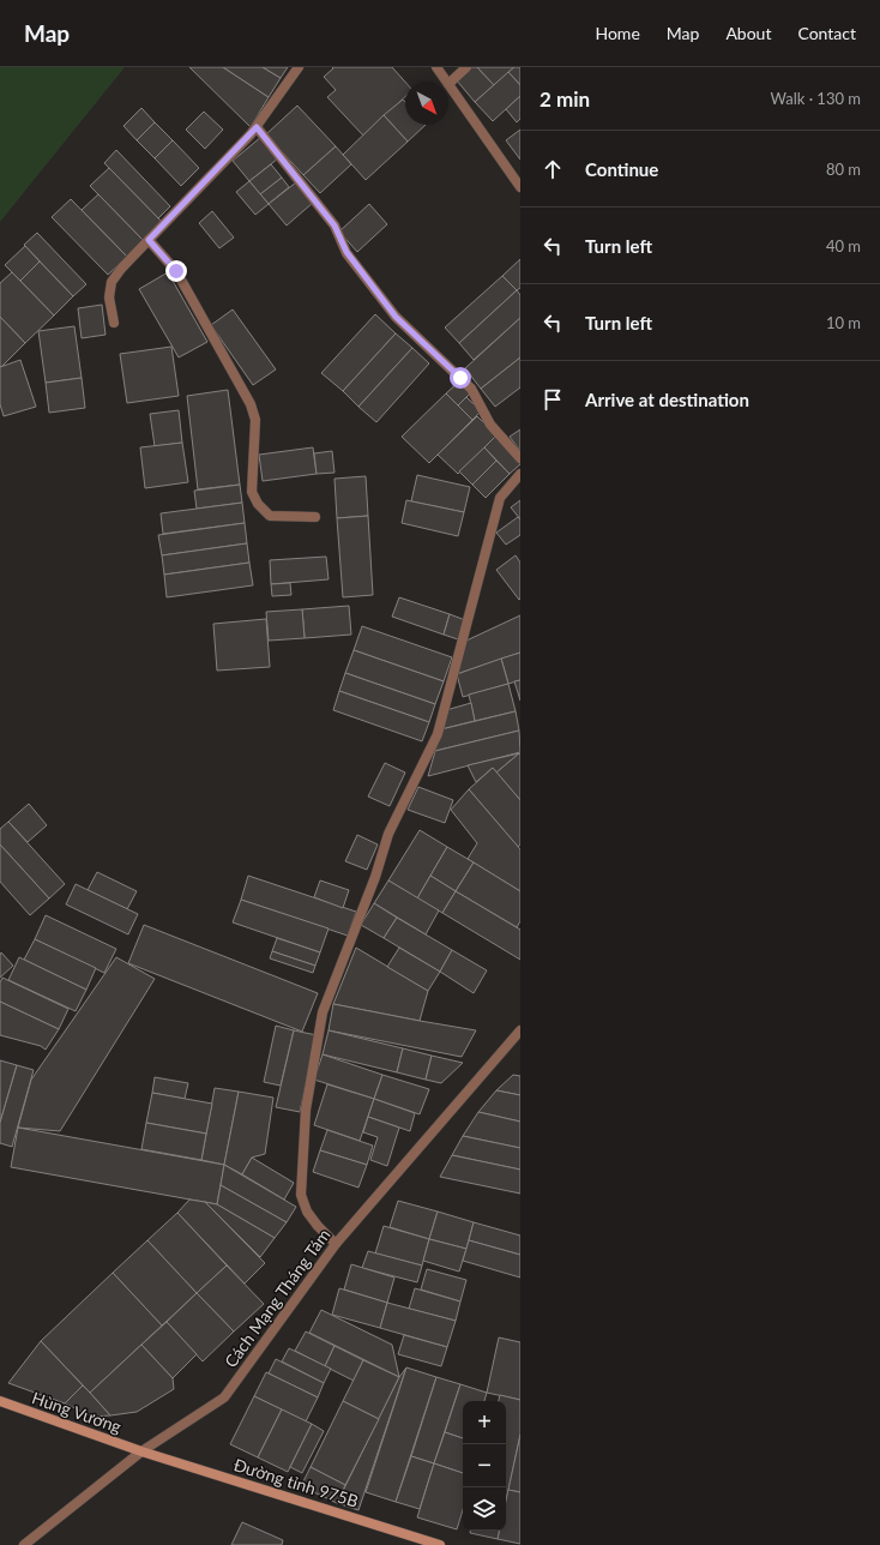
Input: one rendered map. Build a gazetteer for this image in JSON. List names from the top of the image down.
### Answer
{
  "streets": {
    "main road": ["Hùng Vương", "Đường tỉnh 975B"],
    "street": ["Cách Mạng Tháng Tám"]
  },
  "crossings": [
    ["Cách Mạng Tháng Tám", "Hùng Vương"],
    ["Cách Mạng Tháng Tám", "Đường tỉnh 975B"],
    ["Hùng Vương", "Đường tỉnh 975B"]
  ],
  "north": "bottom right",
  "page": {
    "header": "Map",
    "nav": [
      "Home",
      "Map",
      "About",
      "Contact"
    ],
    "heading": ["2 min", "Walk · 130 m"],
    "list": [
      ["Continue", "80 m"],
      ["Turn left", "40 m"],
      ["Turn left", "10 m"],
      "Arrive at destination"
    ],
    "map_buttons": ["+", "−"]
  }
}
